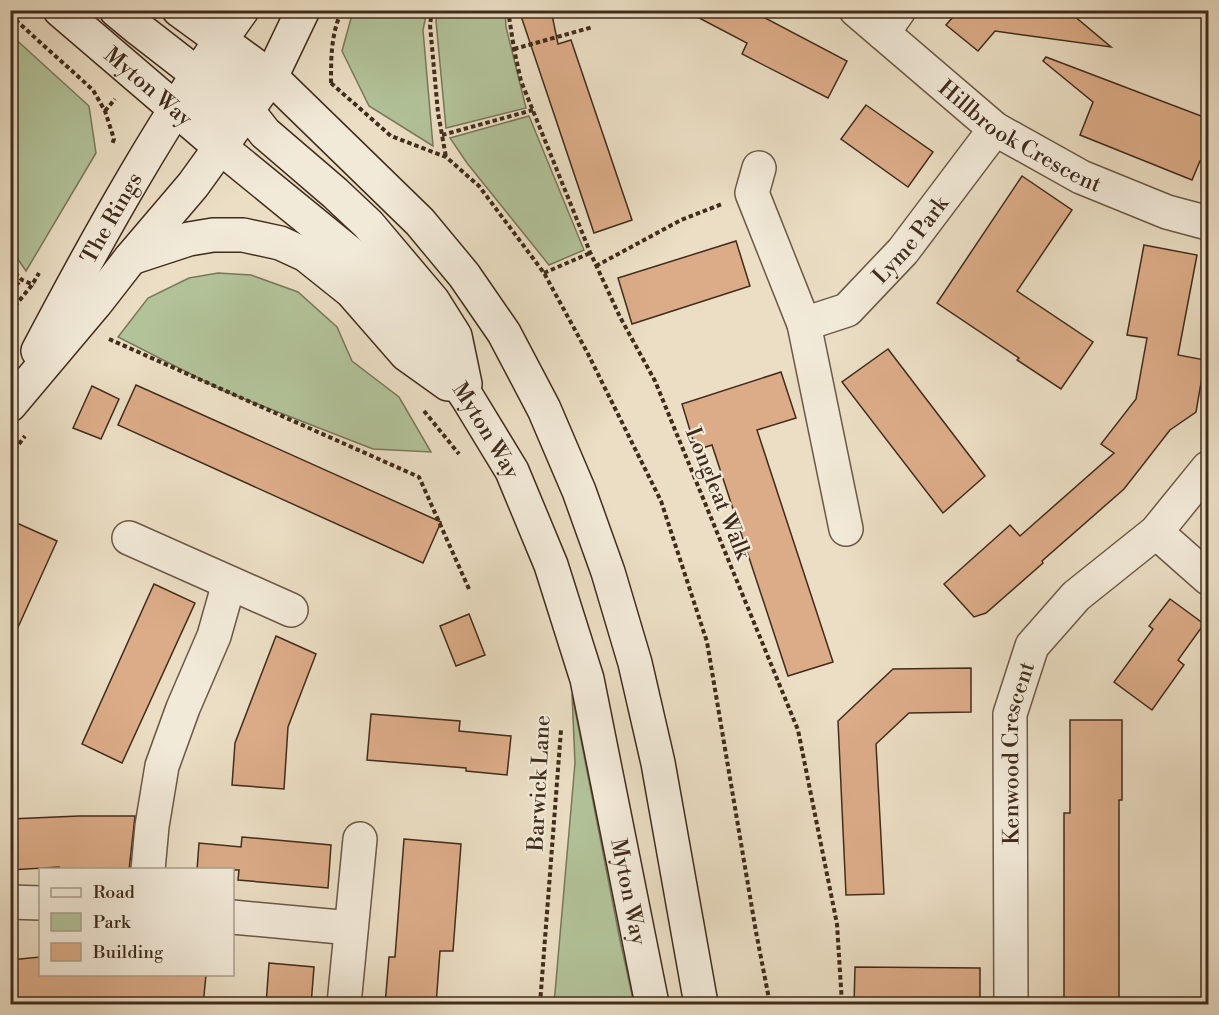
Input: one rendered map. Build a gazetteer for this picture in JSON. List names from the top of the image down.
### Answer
{
  "streets": {
    "street": [
      "Myton Way",
      "Hillbrook Crescent",
      "The Rings",
      "Lyme Park",
      "Kenwood Crescent"
    ],
    "path": ["Longleat Walk", "Barwick Lane"]
  },
  "crossings": [
    ["Myton Way", "The Rings"],
    ["Hillbrook Crescent", "Lyme Park"]
  ],
  "legend": ["Road", "Park", "Building"]
}
